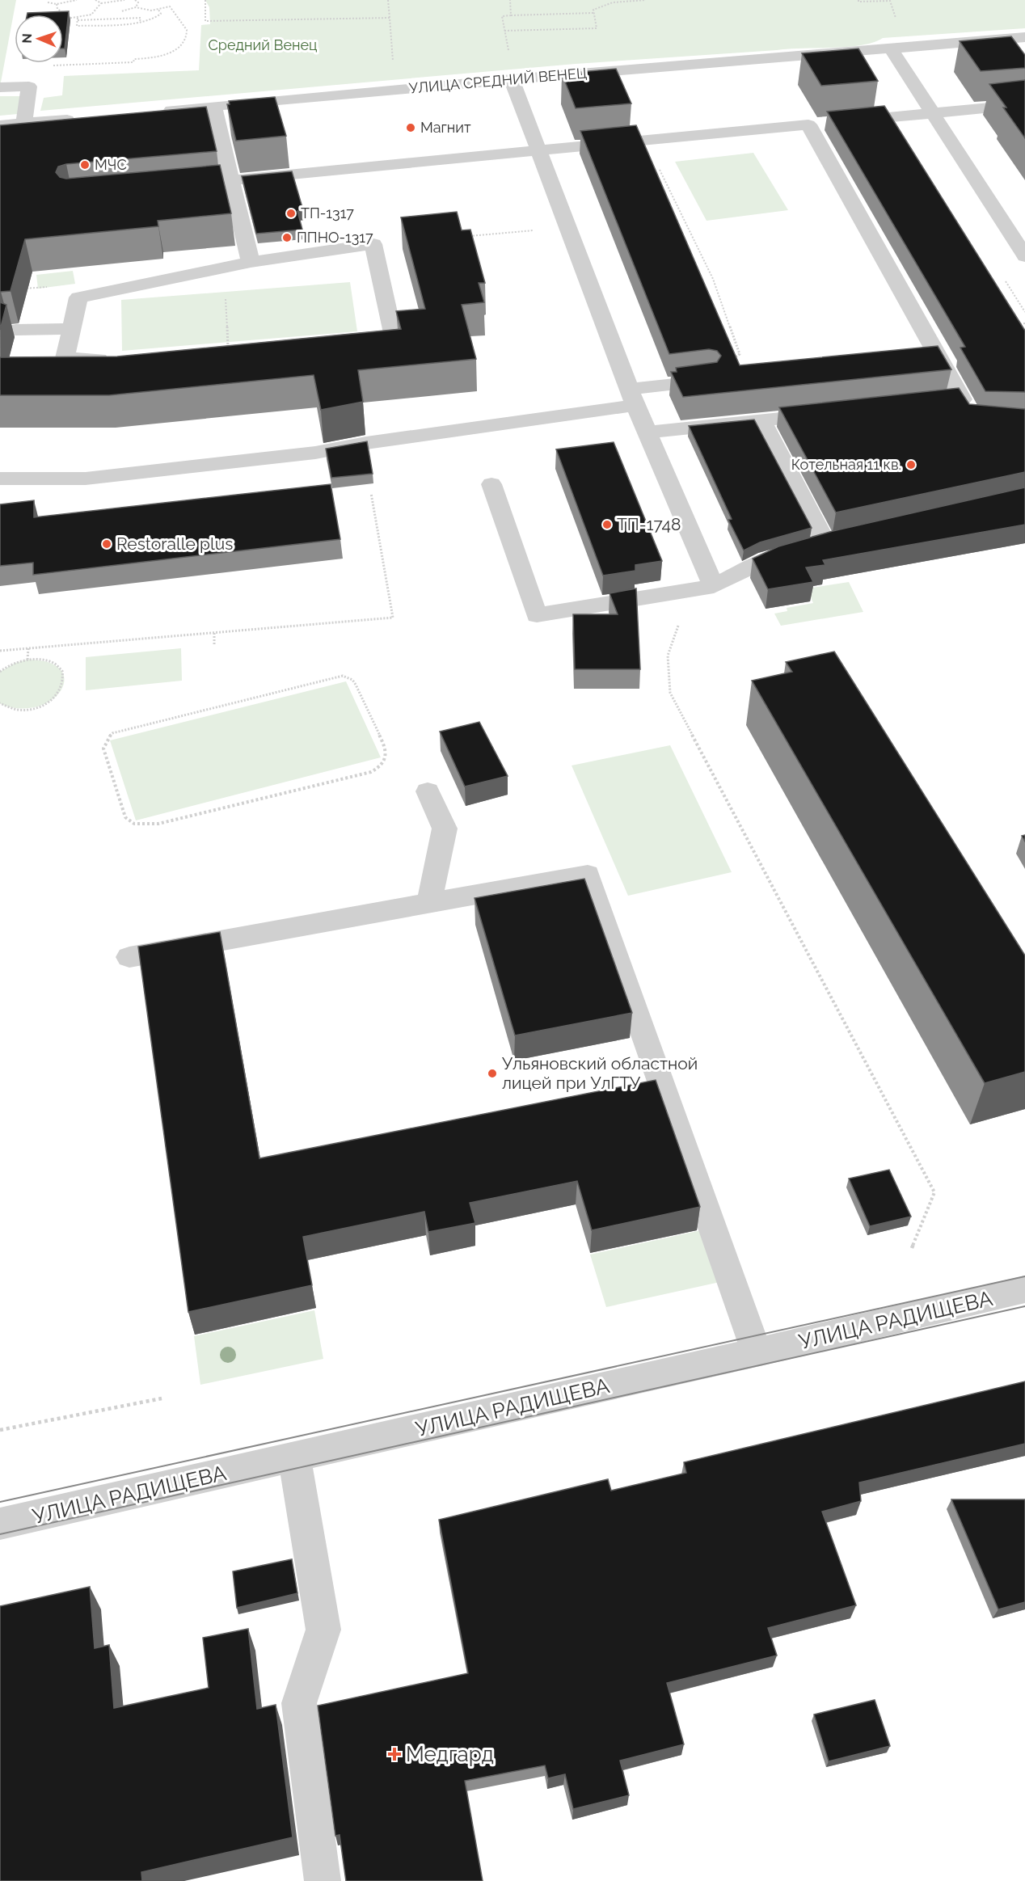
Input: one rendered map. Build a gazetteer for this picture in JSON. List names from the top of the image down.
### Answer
{
  "streets": {
    "street": ["УЛИЦА СРЕДНИЙ ВЕНЕЦ", "УЛИЦА РАДИЩЕВА"]
  },
  "parks": ["Средний Венец"],
  "places": {
    "other": [
      "Магнит",
      "МЧС",
      "ТП-1317",
      "ППНО-1317",
      "Котельная 11 кв.",
      "ТП-1748",
      "Restoralle plus",
      "Ульяновский областной лицей при УлГТУ"
    ],
    "health": ["Медгард"]
  },
  "north": "left"
}
